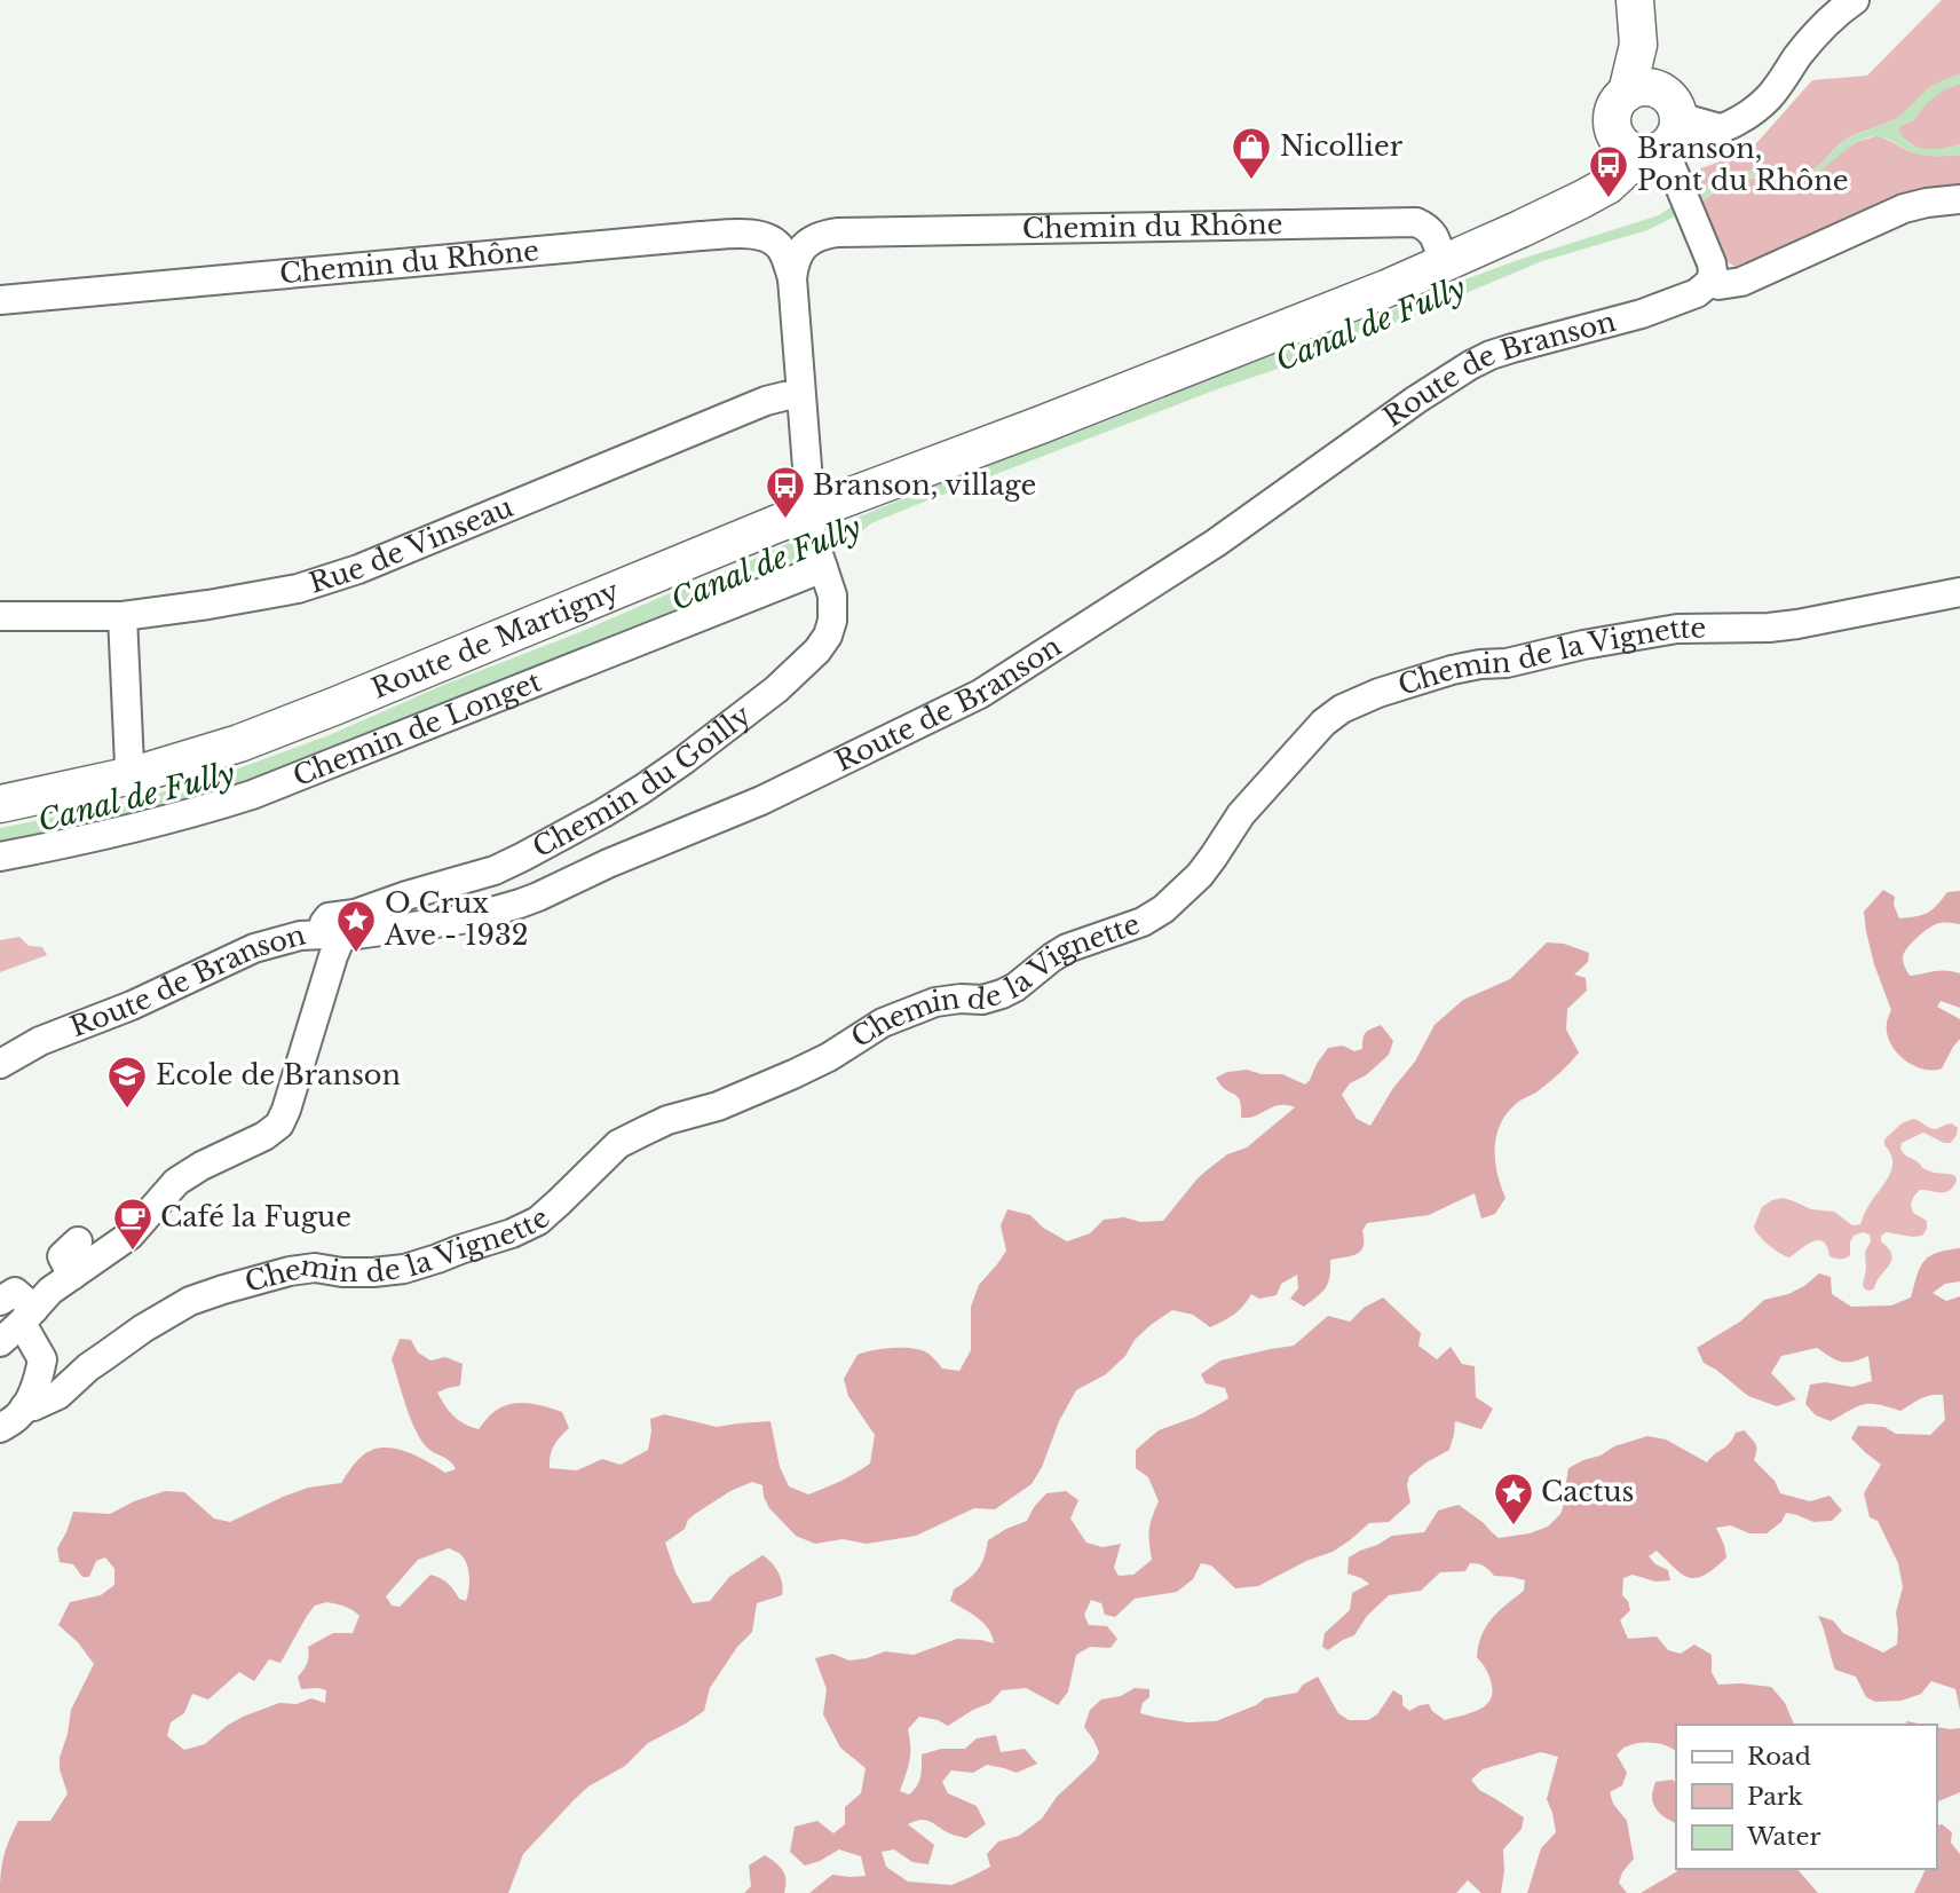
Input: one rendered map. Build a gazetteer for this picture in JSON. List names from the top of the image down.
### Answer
{
  "streets": {
    "main road": ["Route de Martigny"],
    "street": [
      "Chemin du Rhône",
      "Route de Branson",
      "Rue de Vinseau",
      "Chemin de la Vignette",
      "Chemin de Longet",
      "Chemin du Goilly"
    ]
  },
  "crossings": [
    ["Chemin du Rhône", "Route de Martigny"],
    ["Chemin du Rhône", "Chemin du Goilly"],
    ["Route de Branson", "Chemin du Goilly"],
    ["Rue de Vinseau", "Chemin du Goilly"],
    ["Route de Martigny", "Chemin du Goilly"],
    ["Chemin de Longet", "Chemin du Goilly"]
  ],
  "water": ["Canal de Fully"],
  "places": {
    "shop": ["Nicollier"],
    "bus stop": ["Branson, Pont du Rhône", "Branson, village"],
    "place": ["O Crux Ave - 1932", "Cactus"],
    "school or university": ["Ecole de Branson"],
    "cafe": ["Café la Fugue"]
  },
  "legend": ["Road", "Park", "Water"]
}
